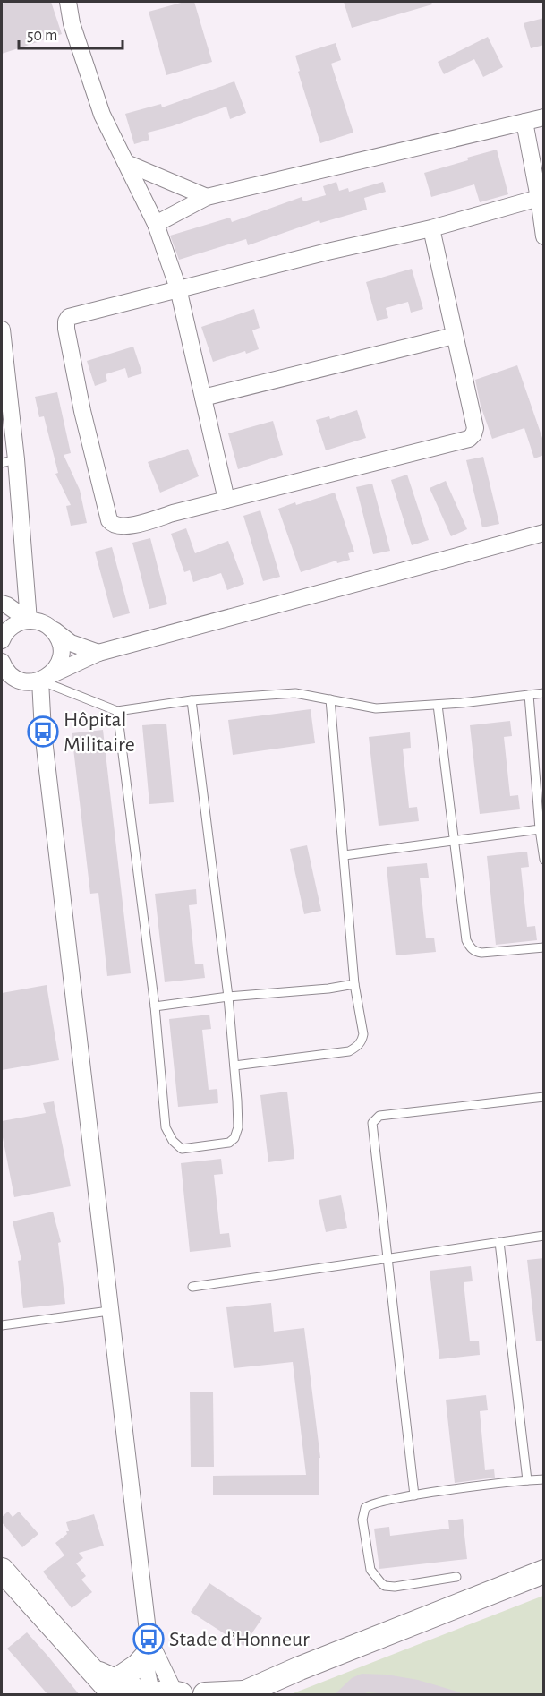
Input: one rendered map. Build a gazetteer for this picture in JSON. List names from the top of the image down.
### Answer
{
  "places": {
    "bus stop": ["Hôpital Militaire", "Stade d’Honneur"]
  },
  "scale_bar": "50 m"
}
